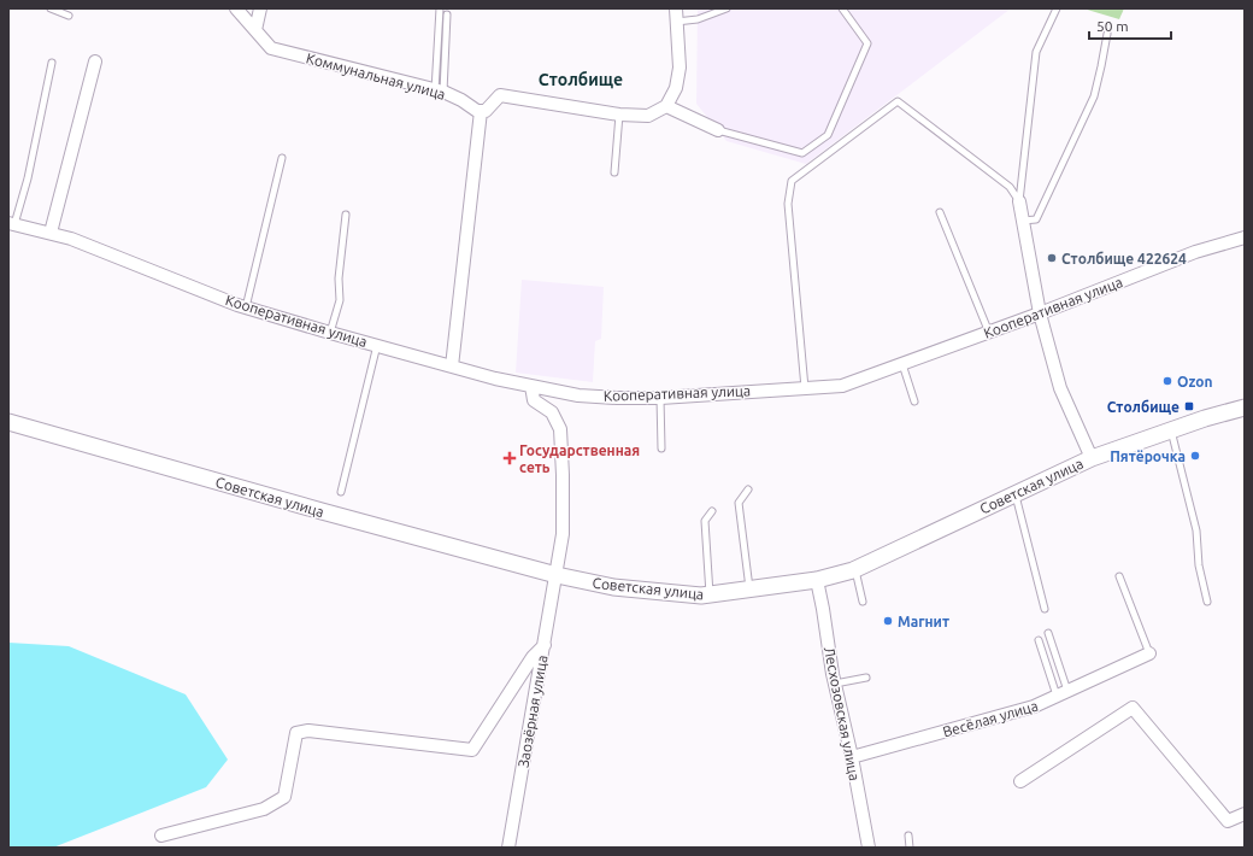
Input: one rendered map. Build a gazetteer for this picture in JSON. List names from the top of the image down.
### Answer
{
  "streets": {
    "street": [
      "Коммунальная улица",
      "Кооперативная улица",
      "Советская улица",
      "Заозёрная улица",
      "Лесхозовская улица",
      "Весёлая улица"
    ]
  },
  "crossings": [
    ["Кооперативная улица", "Заозёрная улица"],
    ["Советская улица", "Заозёрная улица"],
    ["Советская улица", "Лесхозовская улица"],
    ["Лесхозовская улица", "Весёлая улица"]
  ],
  "districts": ["Столбище"],
  "places": {
    "other": [
      "Столбище 422624",
      "Ozon",
      "Пятёрочка",
      "Магнит"
    ],
    "transit": ["Столбище"],
    "health": ["Государственная сеть"]
  },
  "scale_bar": "50 m"
}
